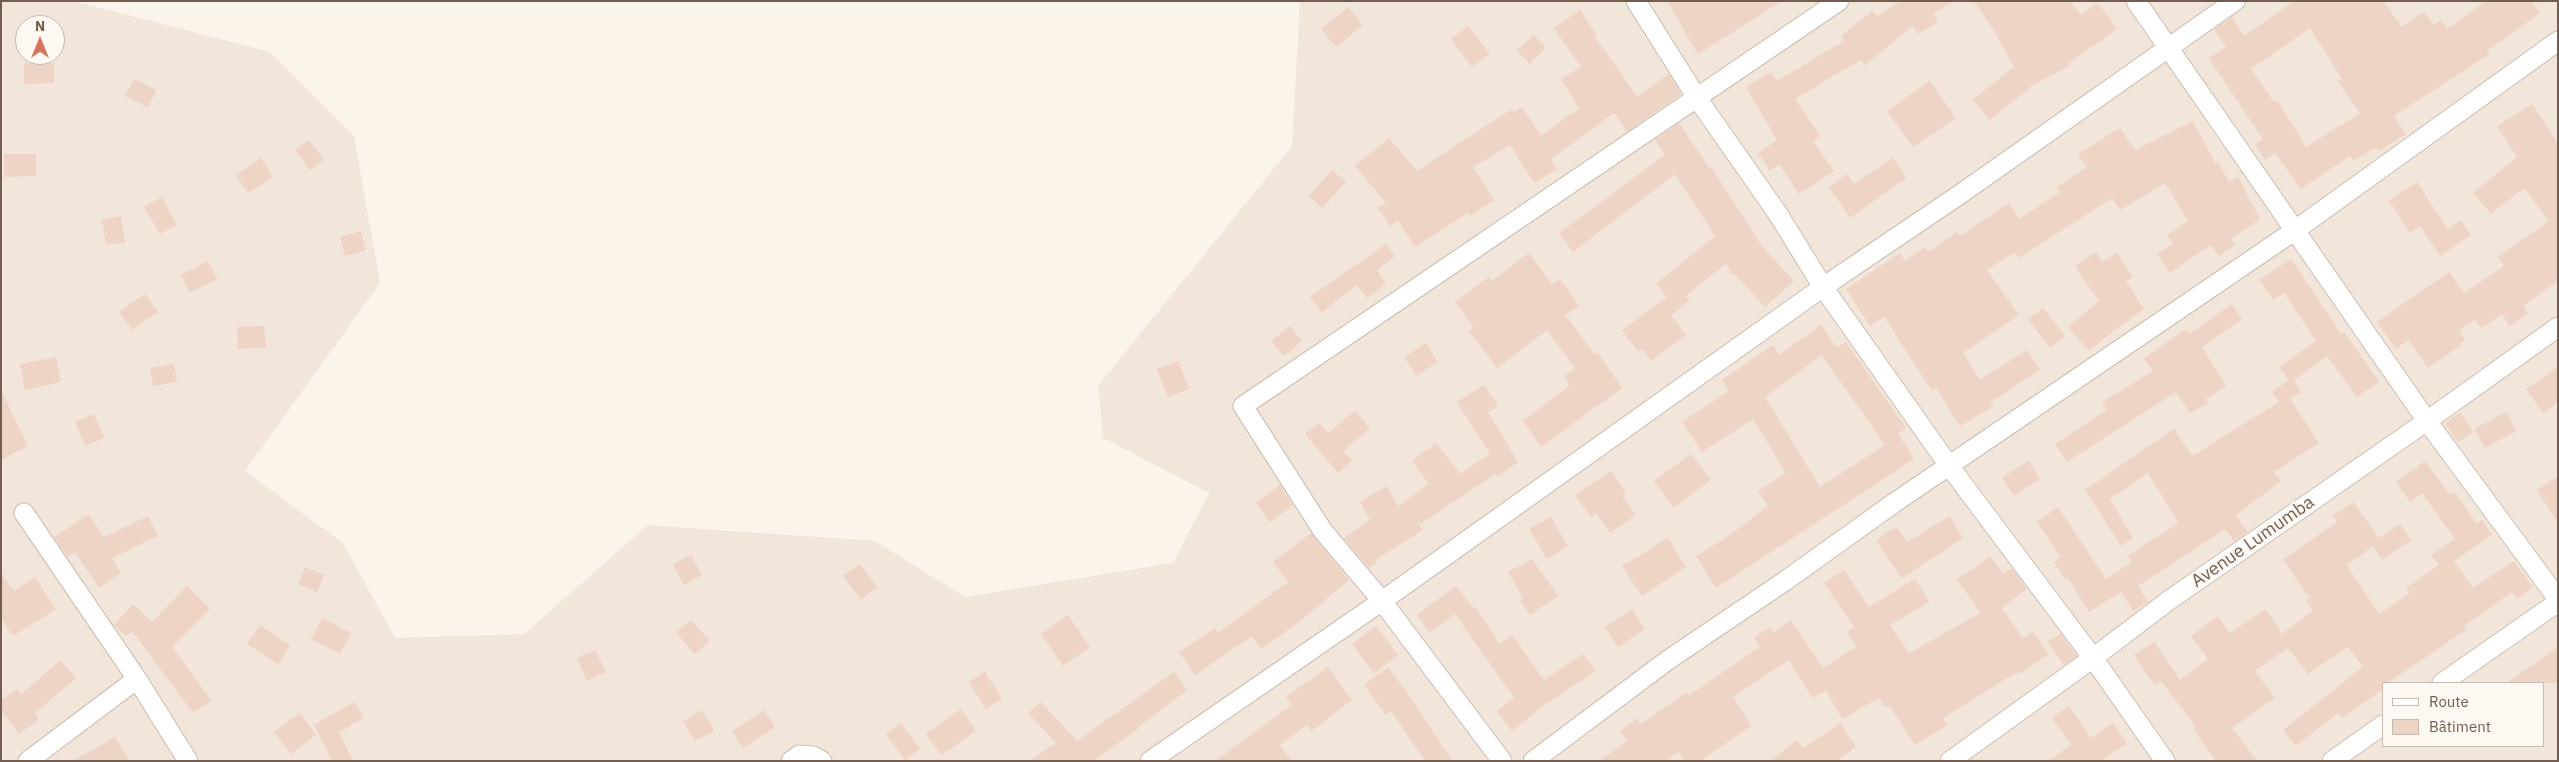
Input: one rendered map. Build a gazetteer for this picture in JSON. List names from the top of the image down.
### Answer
{
  "streets": {
    "street": ["Avenue Lumumba"]
  },
  "legend": ["Route", "Bâtiment"],
  "north": "top"
}
